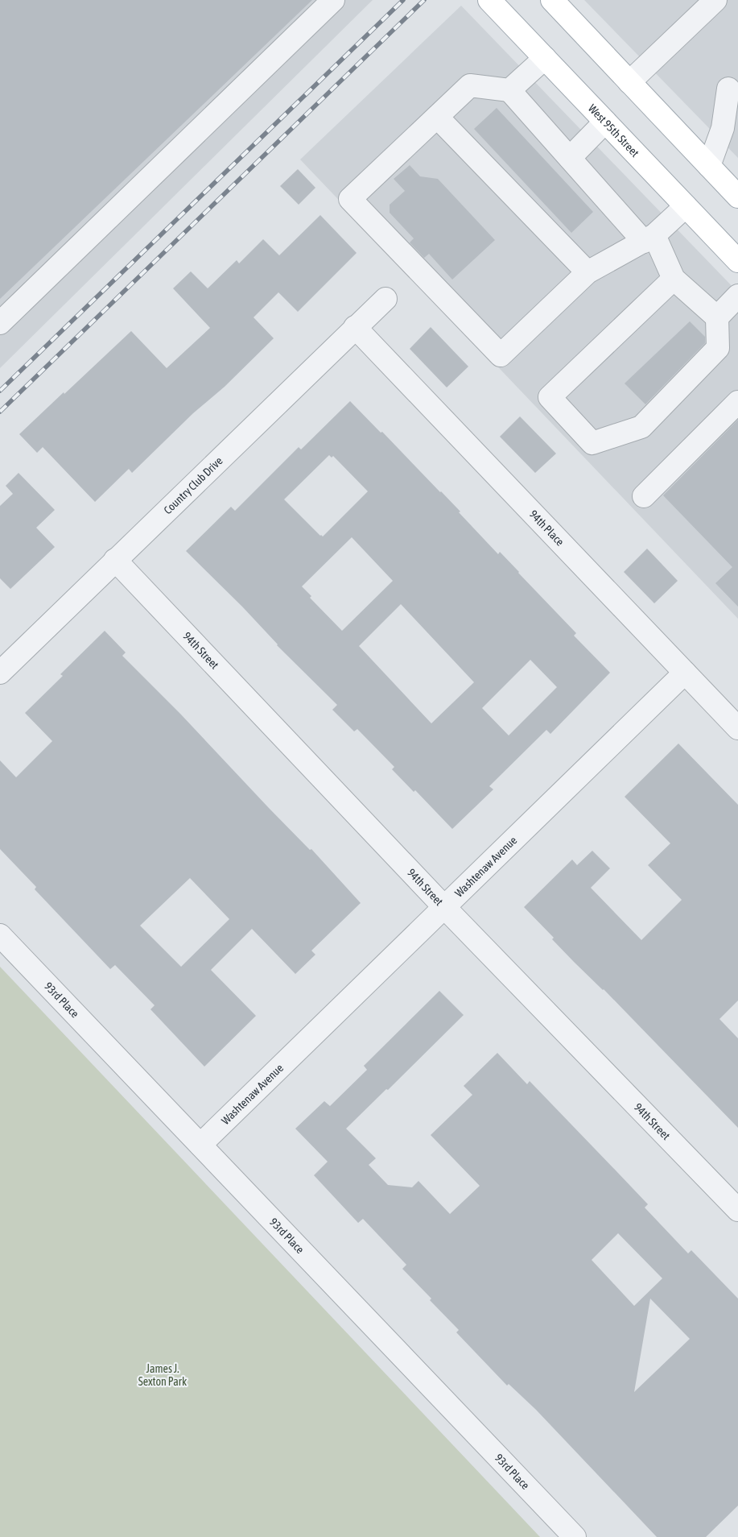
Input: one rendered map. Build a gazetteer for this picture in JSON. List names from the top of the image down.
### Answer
{
  "streets": {
    "main road": ["West 95th Street"],
    "street": [
      "Country Club Drive",
      "94th Place",
      "94th Street",
      "Washtenaw Avenue",
      "93rd Place"
    ]
  },
  "crossings": [
    ["Country Club Drive", "94th Place"],
    ["Country Club Drive", "94th Street"],
    ["94th Place", "Washtenaw Avenue"],
    ["94th Street", "Washtenaw Avenue"],
    ["Washtenaw Avenue", "93rd Place"]
  ],
  "parks": ["James J. Sexton Park"]
}
